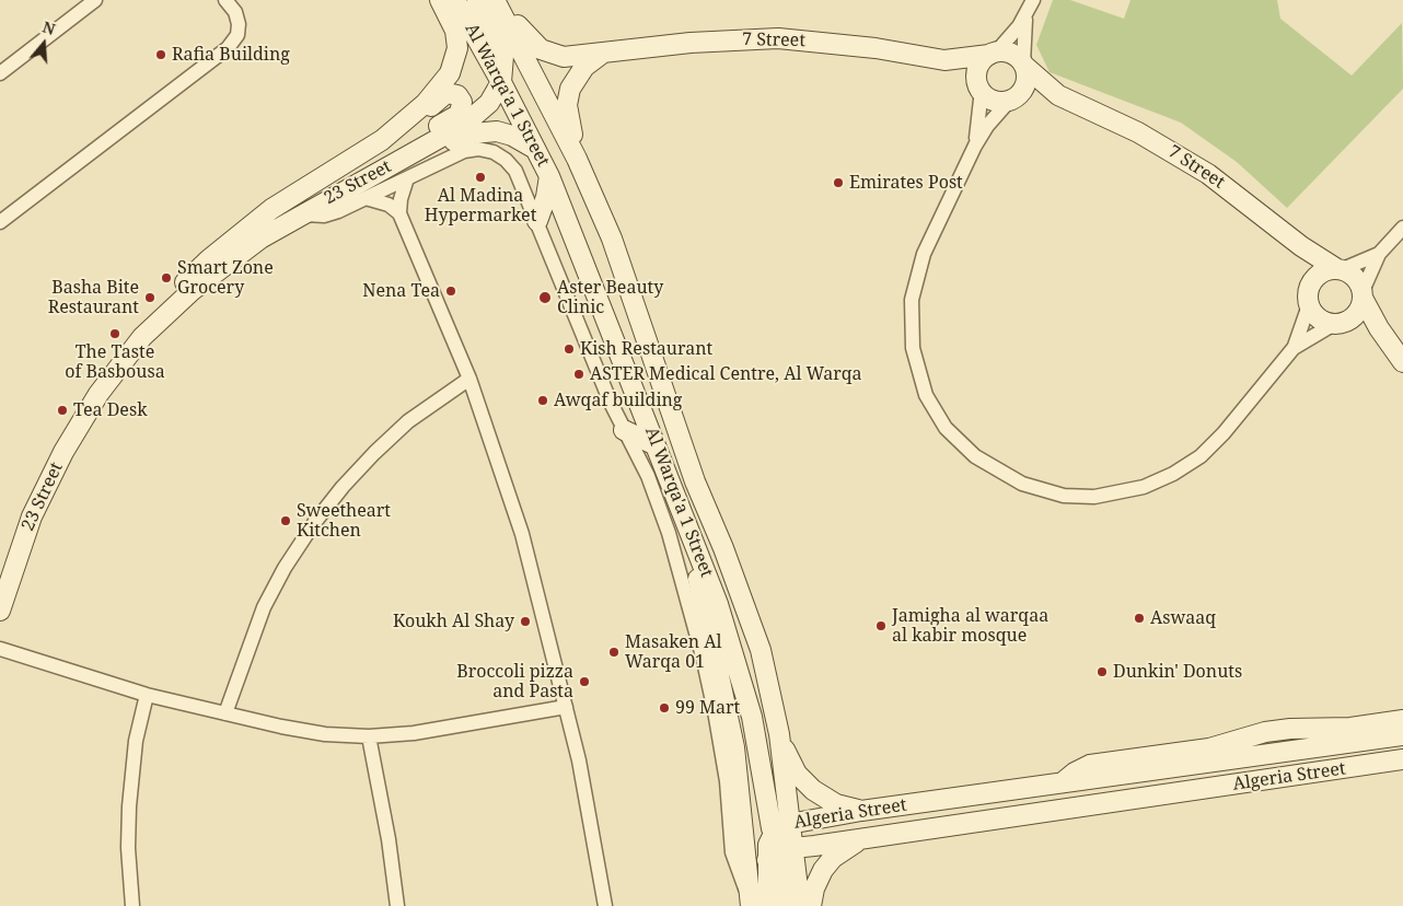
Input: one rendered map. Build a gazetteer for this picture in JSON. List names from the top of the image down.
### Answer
{
  "streets": {
    "street": [
      "7 Street",
      "Al Warqa'a 1 Street",
      "23 Street",
      "Algeria Street"
    ]
  },
  "crossings": [
    ["7 Street", "Al Warqa'a 1 Street"],
    ["Al Warqa'a 1 Street", "23 Street"],
    ["Al Warqa'a 1 Street", "Algeria Street"]
  ],
  "places": [
    "Rafia Building",
    "Al Madina Hypermarket",
    "Emirates Post",
    "Smart Zone Grocery",
    "Nena Tea",
    "Basha Bite Restaurant",
    "Aster Beauty Clinic",
    "The Taste of Basbousa",
    "Kish Restaurant",
    "ASTER Medical Centre, Al Warqa",
    "Awqaf building",
    "Tea Desk",
    "Sweetheart Kitchen",
    "Aswaaq",
    "Koukh Al Shay",
    "Jamigha al warqaa al kabir mosque",
    "Masaken Al Warqa 01",
    "Dunkin' Donuts",
    "Broccoli pizza and Pasta",
    "99 Mart"
  ],
  "north": "top"
}
